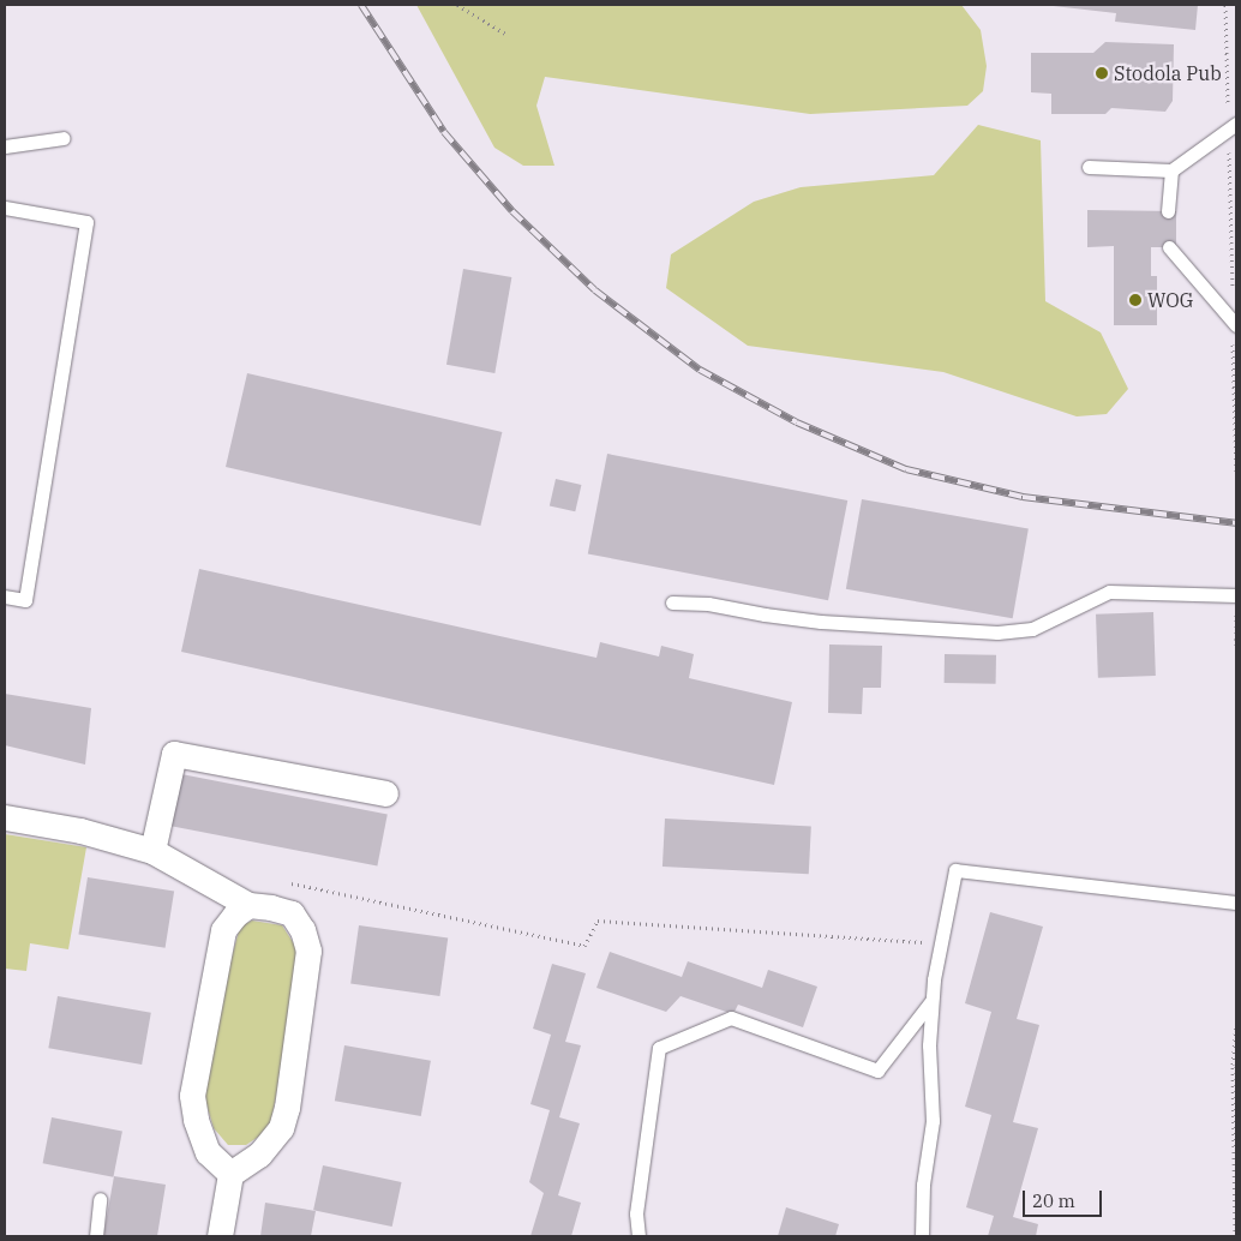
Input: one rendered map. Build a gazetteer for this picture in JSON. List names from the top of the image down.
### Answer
{
  "places": ["Stodola Pub", "WOG"],
  "scale_bar": "20 m"
}
